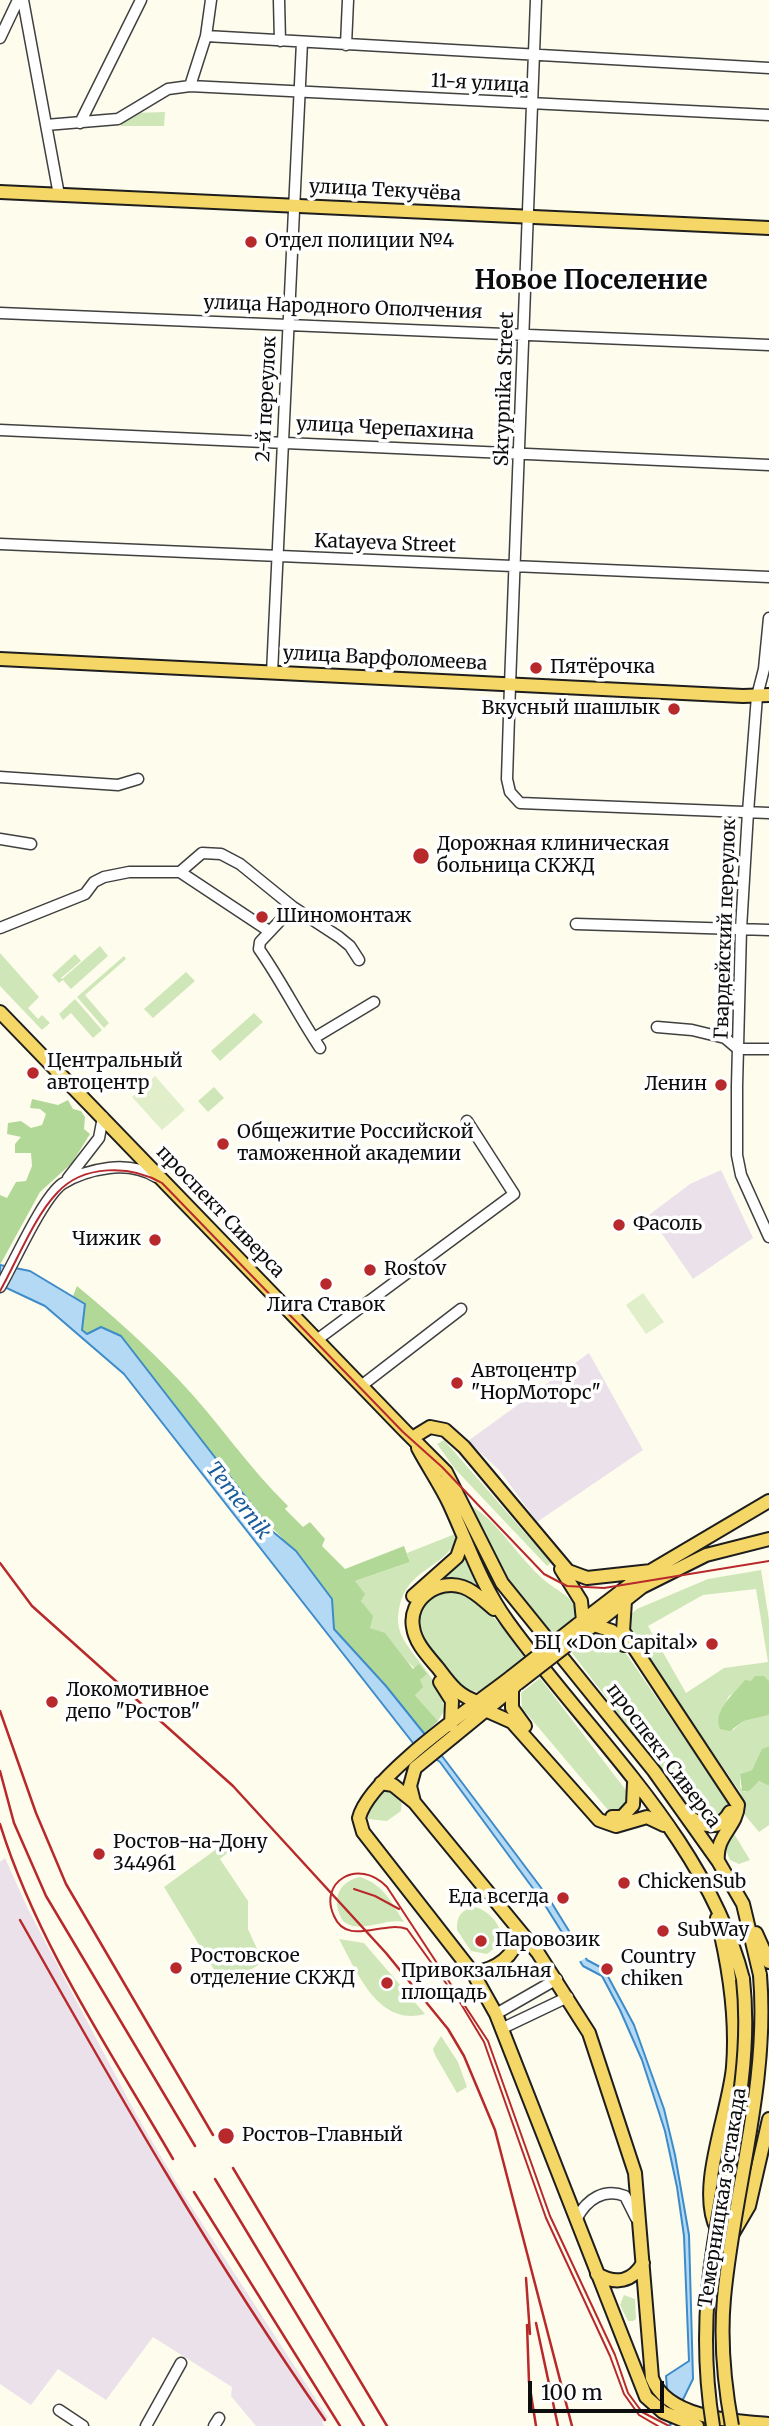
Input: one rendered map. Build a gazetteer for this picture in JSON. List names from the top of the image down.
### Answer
{
  "streets": {
    "main road": [
      "улица Текучёва",
      "улица Варфоломеева",
      "проспект Сиверса",
      "Темерницкая эстакада"
    ],
    "street": [
      "11-я улица",
      "улица Народного Ополчения",
      "Skrypnika Street",
      "2-й переулок",
      "улица Черепахина",
      "Katayeva Street",
      "Гвардейский переулок"
    ]
  },
  "crossings": [
    ["11-я улица", "Skrypnika Street"],
    ["11-я улица", "2-й переулок"],
    ["улица Текучёва", "Skrypnika Street"],
    ["улица Текучёва", "2-й переулок"],
    ["улица Народного Ополчения", "Skrypnika Street"],
    ["улица Народного Ополчения", "2-й переулок"],
    ["Skrypnika Street", "улица Черепахина"],
    ["Skrypnika Street", "Katayeva Street"],
    ["Skrypnika Street", "улица Варфоломеева"],
    ["Skrypnika Street", "Гвардейский переулок"],
    ["2-й переулок", "улица Черепахина"],
    ["2-й переулок", "Katayeva Street"],
    ["2-й переулок", "улица Варфоломеева"],
    ["улица Варфоломеева", "Гвардейский переулок"],
    ["проспект Сиверса", "Темерницкая эстакада"]
  ],
  "districts": ["Новое Поселение"],
  "water": ["Temernik"],
  "places": [
    "Отдел полиции №4",
    "Пятёрочка",
    "Вкусный шашлык",
    "Дорожная клиническая больница СКЖД",
    "Шиномонтаж",
    "Центральный автоцентр",
    "Ленин",
    "Общежитие Российской таможенной академии",
    "Фасоль",
    "Чижик",
    "Rostov",
    "Лига Ставок",
    "Автоцентр \"НорМоторс\"",
    "БЦ «Don Capital»",
    "Локомотивное депо \"Ростов\"",
    "Ростов-на-Дону 344961",
    "ChickenSub",
    "Еда всегда",
    "SubWay",
    "Паровозик",
    "Ростовское отделение СКЖД",
    "Country chiken",
    "Привокзальная площадь",
    "Ростов-Главный"
  ],
  "scale_bar": "100 m"
}
